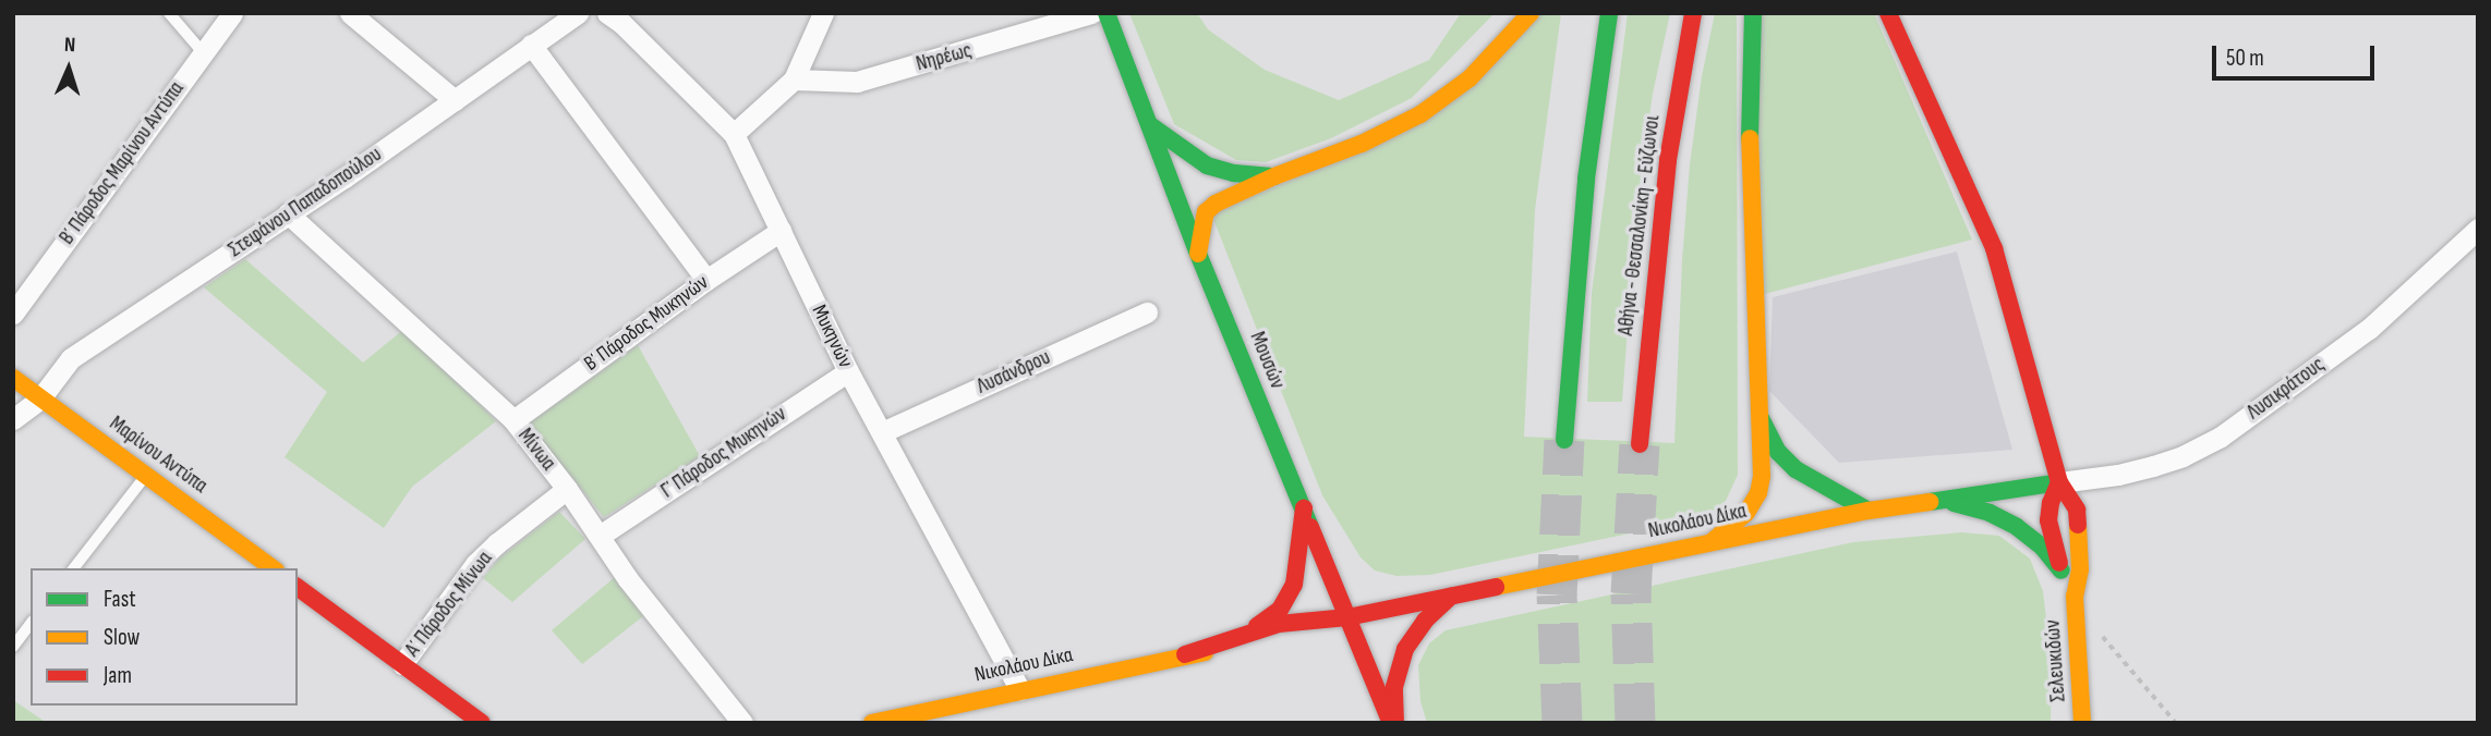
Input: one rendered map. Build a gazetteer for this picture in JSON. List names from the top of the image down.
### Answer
{
  "streets": {
    "main road": [
      "Αθήνα - Θεσσαλονίκη - Εύζωνοι",
      "Μουσών",
      "Μαρίνου Αντύπα",
      "Νικολάου Δίκα",
      "Σελευκιδών"
    ],
    "street": [
      "Νηρέως",
      "Β΄ Πάροδος Μαρίνου Αντύπα",
      "Στεφάνου Παπαδοπούλου",
      "Β΄ Πάροδος Μυκηνών",
      "Μυκηνών",
      "Λυσάνδρου",
      "Λυσικράτους",
      "Μίνωα",
      "Γ΄ Πάροδος Μυκηνών",
      "Α΄ Πάροδος Μίνωα"
    ]
  },
  "crossings": [
    ["Στεφάνου Παπαδοπούλου", "Μίνωα"],
    ["Στεφάνου Παπαδοπούλου", "Μαρίνου Αντύπα"],
    ["Β΄ Πάροδος Μυκηνών", "Μυκηνών"],
    ["Β΄ Πάροδος Μυκηνών", "Μίνωα"],
    ["Μυκηνών", "Λυσάνδρου"],
    ["Μυκηνών", "Γ΄ Πάροδος Μυκηνών"],
    ["Μυκηνών", "Νικολάου Δίκα"],
    ["Μουσών", "Νικολάου Δίκα"],
    ["Λυσικράτους", "Νικολάου Δίκα"],
    ["Λυσικράτους", "Σελευκιδών"],
    ["Μίνωα", "Γ΄ Πάροδος Μυκηνών"],
    ["Μίνωα", "Α΄ Πάροδος Μίνωα"],
    ["Νικολάου Δίκα", "Σελευκιδών"]
  ],
  "legend": ["Fast", "Slow", "Jam"],
  "scale_bar": "50 m",
  "north": "top"
}
